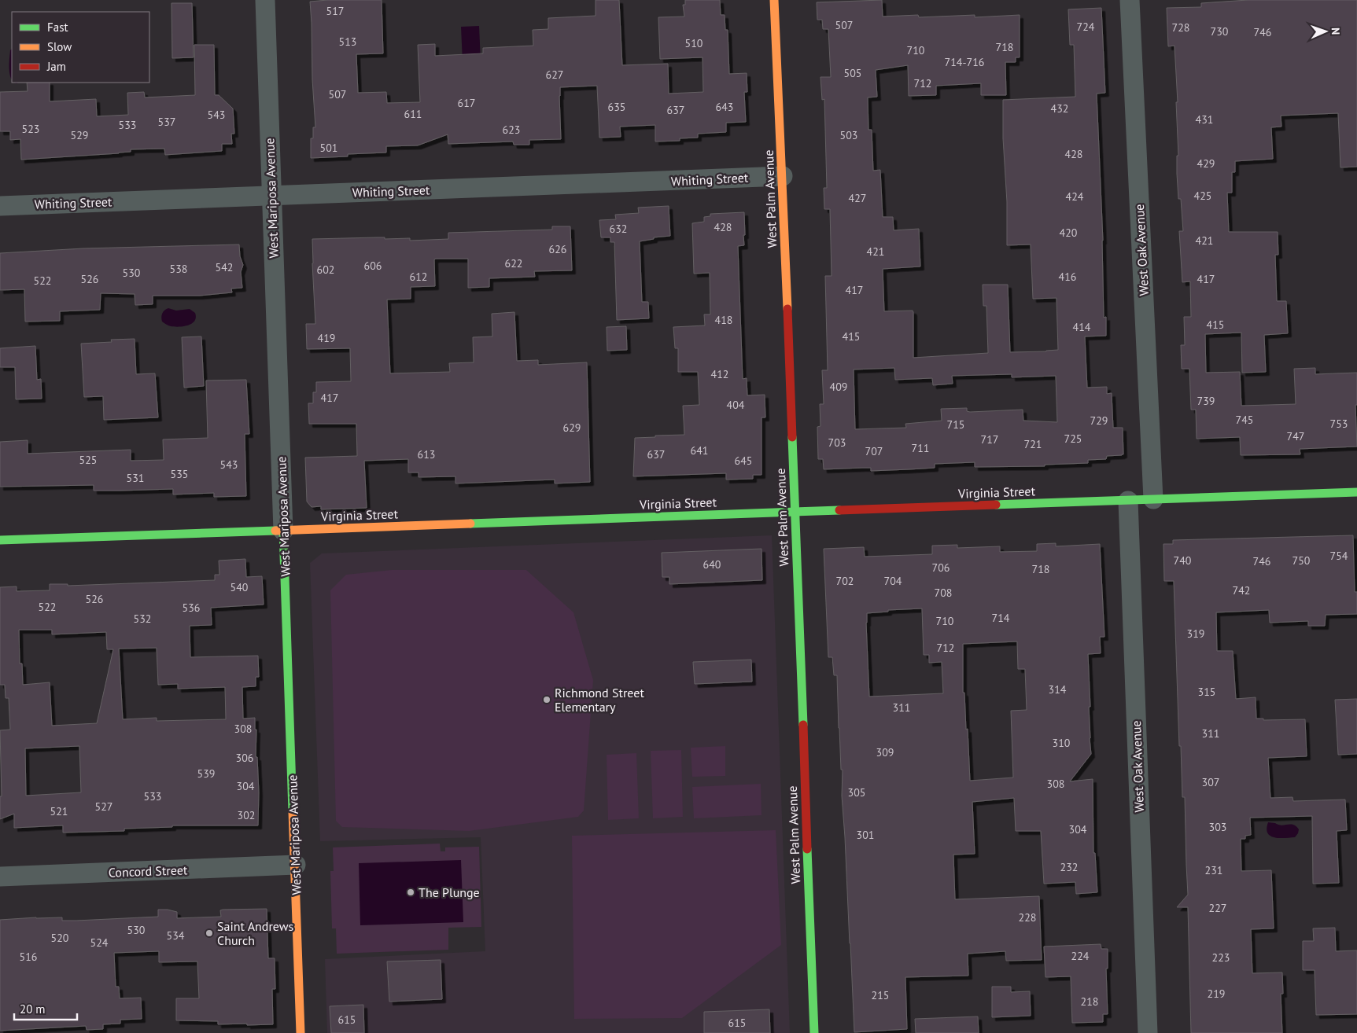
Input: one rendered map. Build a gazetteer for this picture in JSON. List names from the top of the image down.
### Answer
{
  "streets": {
    "street": [
      "Whiting Street",
      "West Mariposa Avenue",
      "West Palm Avenue",
      "West Oak Avenue",
      "Virginia Street",
      "Concord Street"
    ]
  },
  "crossings": [
    ["Whiting Street", "West Mariposa Avenue"],
    ["Whiting Street", "West Palm Avenue"],
    ["West Mariposa Avenue", "Virginia Street"],
    ["West Mariposa Avenue", "Concord Street"],
    ["West Palm Avenue", "Virginia Street"],
    ["West Oak Avenue", "Virginia Street"]
  ],
  "places": ["Richmond Street Elementary", "The Plunge", "Saint Andrews Church"],
  "house_numbers": [
    "517",
    "507",
    "724",
    "728",
    "730",
    "746",
    "513",
    "510",
    "718",
    "710",
    "714-716",
    "505",
    "627",
    "712",
    "507",
    "617",
    "635",
    "643",
    "432",
    "637",
    "611",
    "543",
    "431",
    "537",
    "533",
    "523",
    "623",
    "529",
    "503",
    "501",
    "428",
    "429",
    "425",
    "424",
    "427",
    "428",
    "632",
    "420",
    "421",
    "626",
    "421",
    "622",
    "606",
    "542",
    "538",
    "602",
    "530",
    "612",
    "416",
    "526",
    "417",
    "522",
    "417",
    "418",
    "415",
    "414",
    "415",
    "419",
    "412",
    "409",
    "417",
    "739",
    "404",
    "745",
    "729",
    "753",
    "715",
    "629",
    "747",
    "725",
    "717",
    "703",
    "721",
    "711",
    "641",
    "707",
    "613",
    "637",
    "525",
    "645",
    "543",
    "535",
    "531",
    "754",
    "740",
    "750",
    "746",
    "640",
    "706",
    "718",
    "702",
    "704",
    "540",
    "742",
    "708",
    "526",
    "522",
    "536",
    "714",
    "532",
    "710",
    "319",
    "712",
    "314",
    "315",
    "311",
    "308",
    "311",
    "310",
    "309",
    "306",
    "539",
    "307",
    "308",
    "304",
    "305",
    "533",
    "527",
    "521",
    "302",
    "303",
    "304",
    "301",
    "232",
    "231",
    "227",
    "228",
    "530",
    "534",
    "520",
    "524",
    "224",
    "516",
    "223",
    "219",
    "215",
    "218",
    "615",
    "615"
  ],
  "legend": ["Fast", "Slow", "Jam"],
  "scale_bar": "20 m",
  "north": "right"
}
